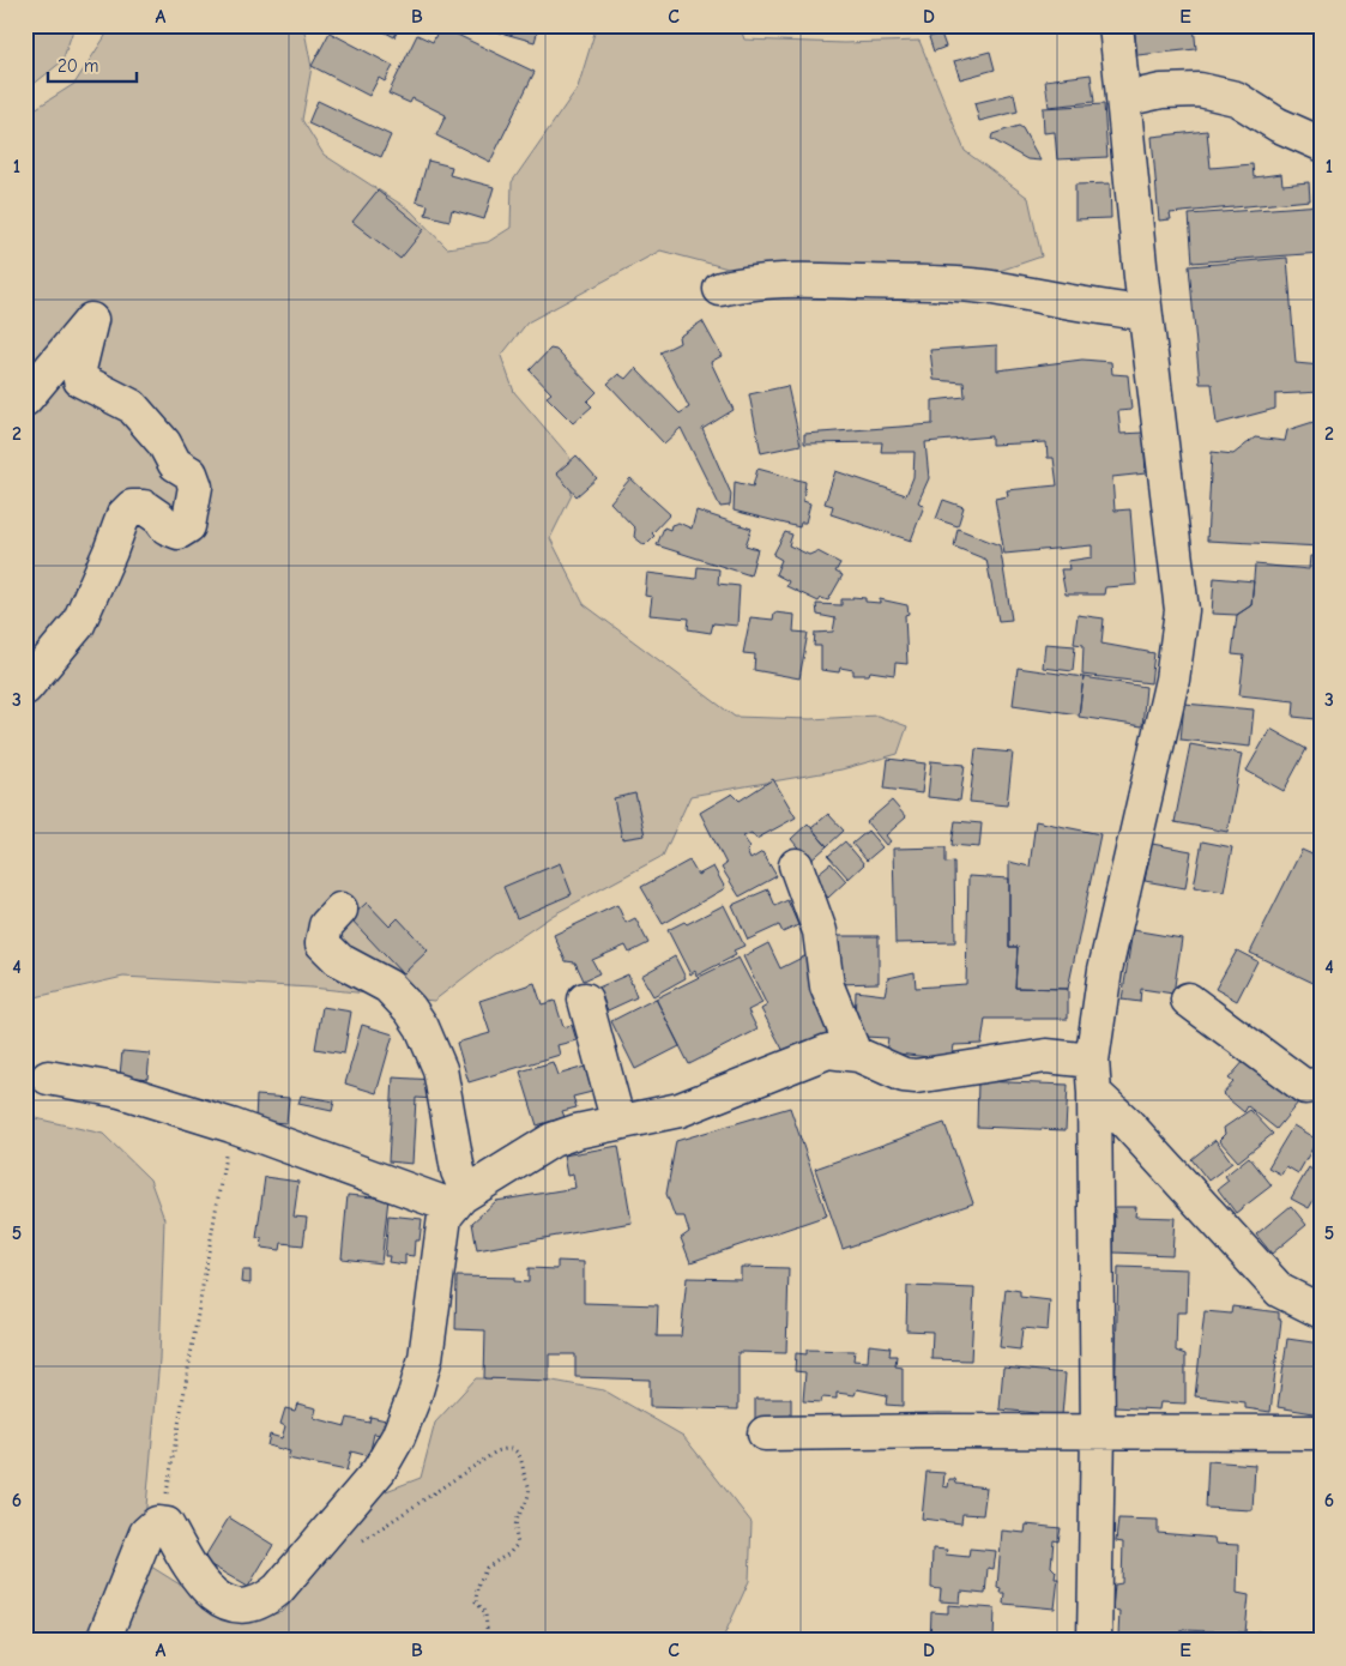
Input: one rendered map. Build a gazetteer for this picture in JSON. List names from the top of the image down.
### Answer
{
  "scale_bar": "20 m",
  "grid": {
    "columns": [
      "A",
      "B",
      "C",
      "D",
      "E"
    ],
    "rows": [
      "1",
      "2",
      "3",
      "4",
      "5",
      "6"
    ]
  }
}
